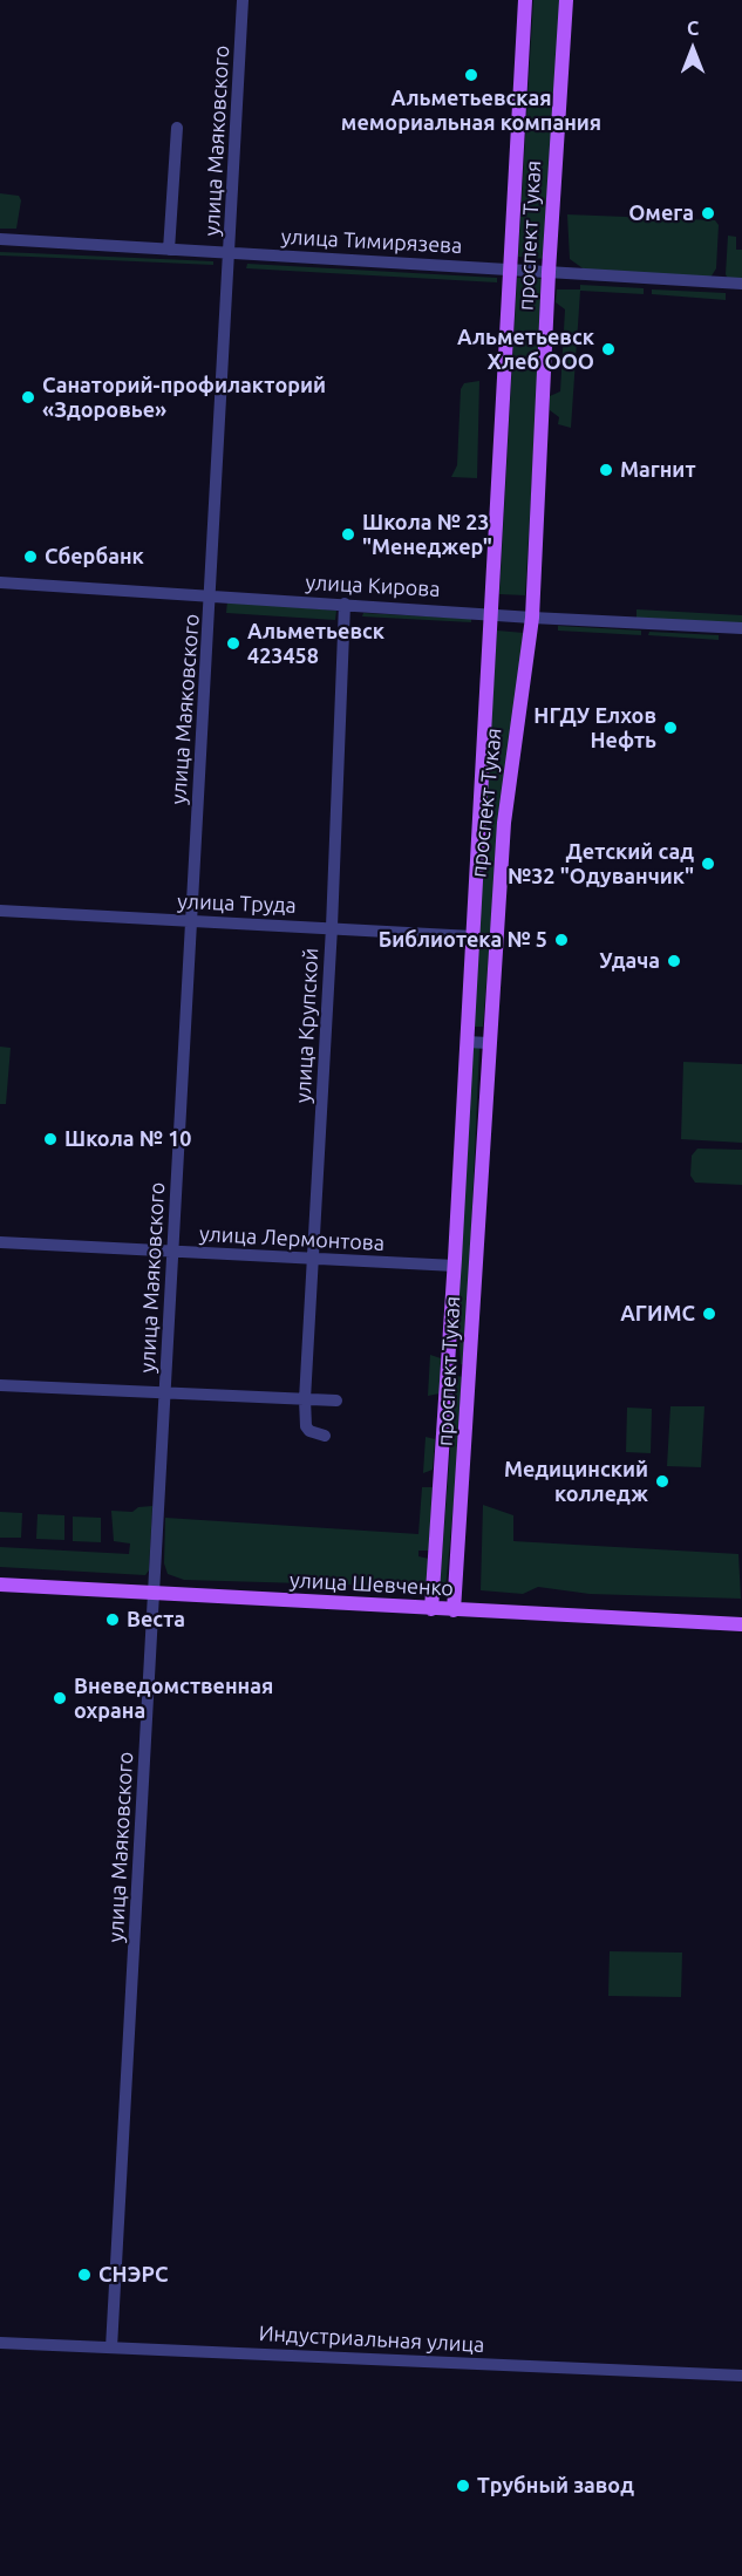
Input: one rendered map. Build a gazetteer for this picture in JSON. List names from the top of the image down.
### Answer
{
  "streets": {
    "main road": ["проспект Тукая", "улица Шевченко"],
    "street": [
      "улица Маяковского",
      "улица Тимирязева",
      "улица Кирова",
      "улица Труда",
      "улица Крупской",
      "улица Лермонтова",
      "Индустриальная улица"
    ]
  },
  "crossings": [
    ["улица Маяковского", "улица Тимирязева"],
    ["улица Маяковского", "улица Кирова"],
    ["улица Маяковского", "улица Труда"],
    ["улица Маяковского", "улица Лермонтова"],
    ["улица Маяковского", "улица Шевченко"],
    ["улица Маяковского", "Индустриальная улица"],
    ["проспект Тукая", "улица Тимирязева"],
    ["проспект Тукая", "улица Кирова"],
    ["проспект Тукая", "улица Труда"],
    ["проспект Тукая", "улица Лермонтова"],
    ["проспект Тукая", "улица Шевченко"],
    ["улица Кирова", "улица Крупской"],
    ["улица Труда", "улица Крупской"],
    ["улица Крупской", "улица Лермонтова"]
  ],
  "places": [
    "Альметьевская мемориальная компания",
    "Омега",
    "Альметьевск Хлеб ООО",
    "Санаторий-профилакторий «Здоровье»",
    "Магнит",
    "Школа № 23 \"Менеджер\"",
    "Сбербанк",
    "Альметьевск 423458",
    "НГДУ Елхов Нефть",
    "Детский сад №32 \"Одуванчик\"",
    "Библиотека № 5",
    "Удача",
    "Школа № 10",
    "АГИМС",
    "Медицинский колледж",
    "Веста",
    "Вневедомственная охрана",
    "СНЭРС",
    "Трубный завод"
  ],
  "north": "top"
}
